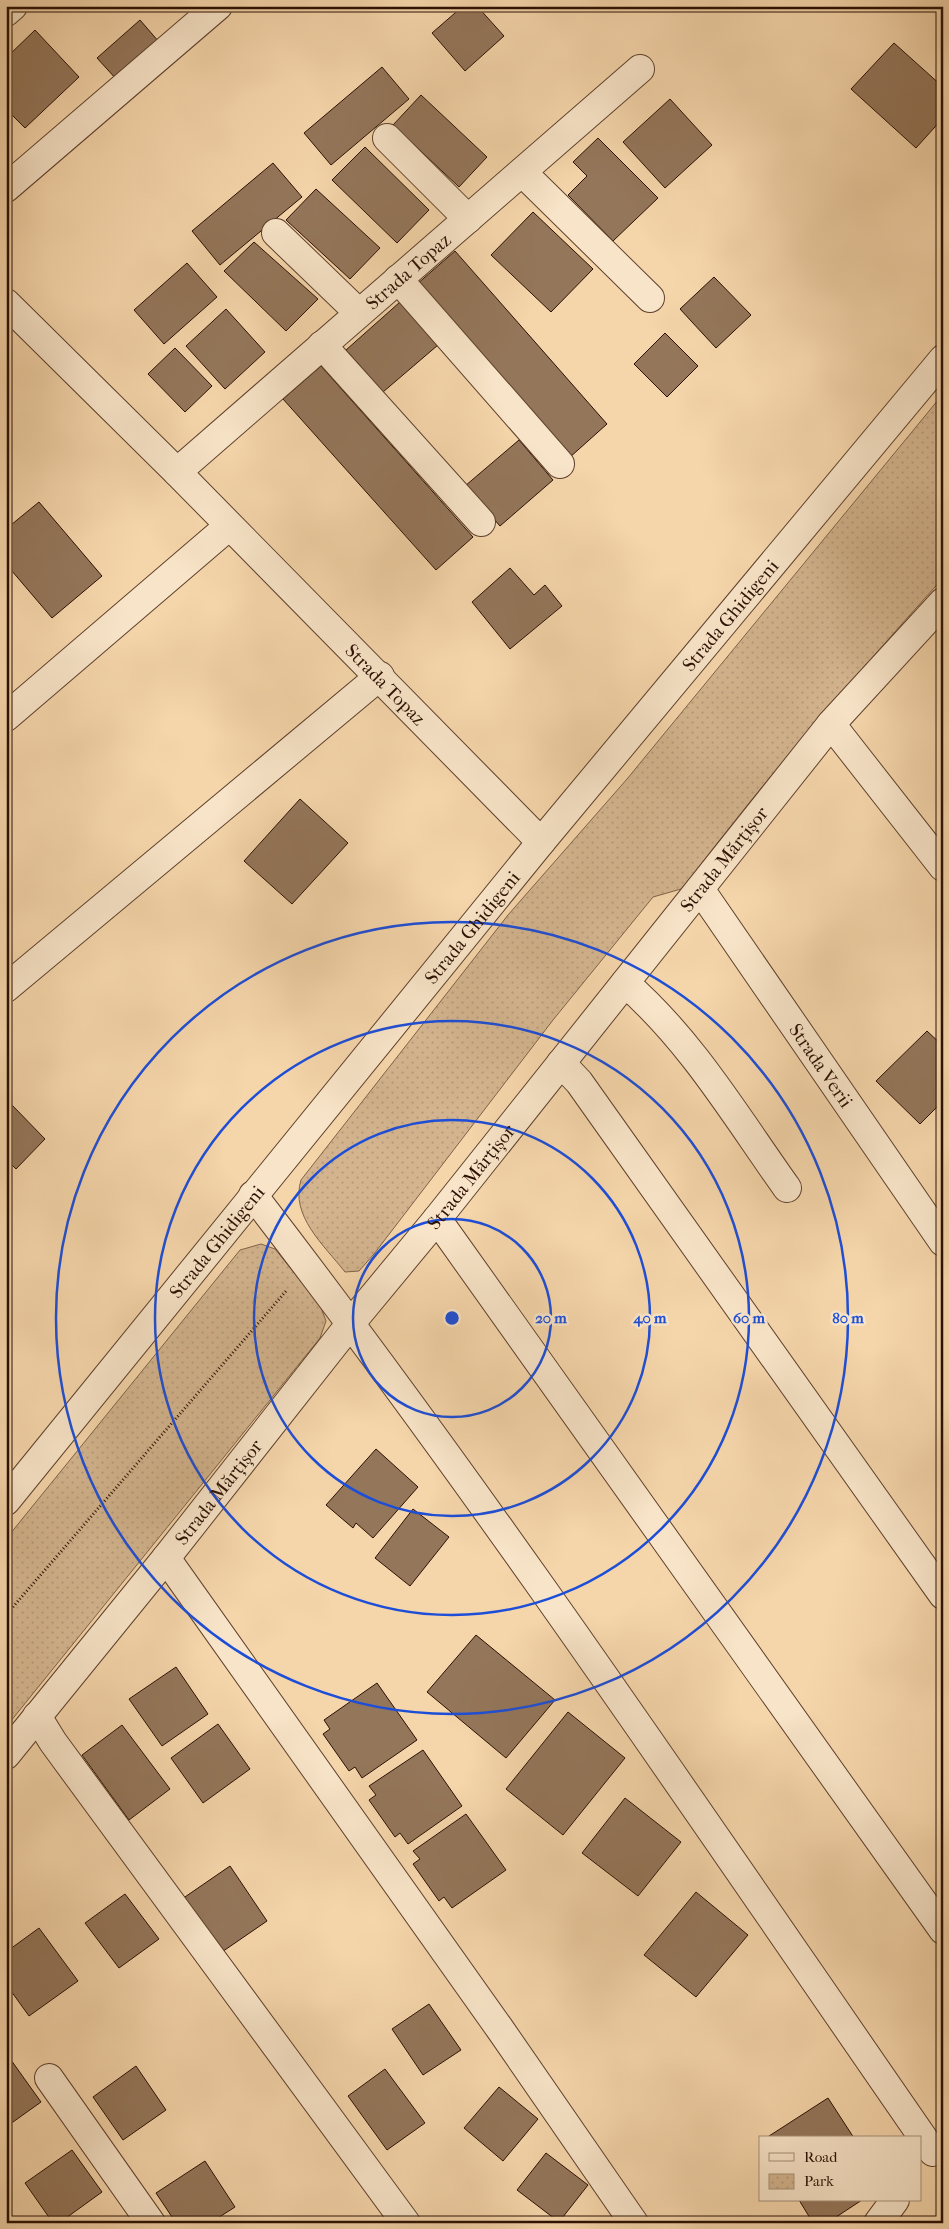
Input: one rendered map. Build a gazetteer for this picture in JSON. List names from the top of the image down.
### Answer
{
  "streets": {
    "street": [
      "Strada Topaz",
      "Strada Ghidigeni",
      "Strada Mărțișor",
      "Strada Verii"
    ]
  },
  "crossings": [
    ["Strada Topaz", "Strada Ghidigeni"],
    ["Strada Mărțișor", "Strada Verii"]
  ],
  "legend": ["Road", "Park"],
  "rings": [
    "20 m",
    "40 m",
    "60 m",
    "80 m"
  ]
}
